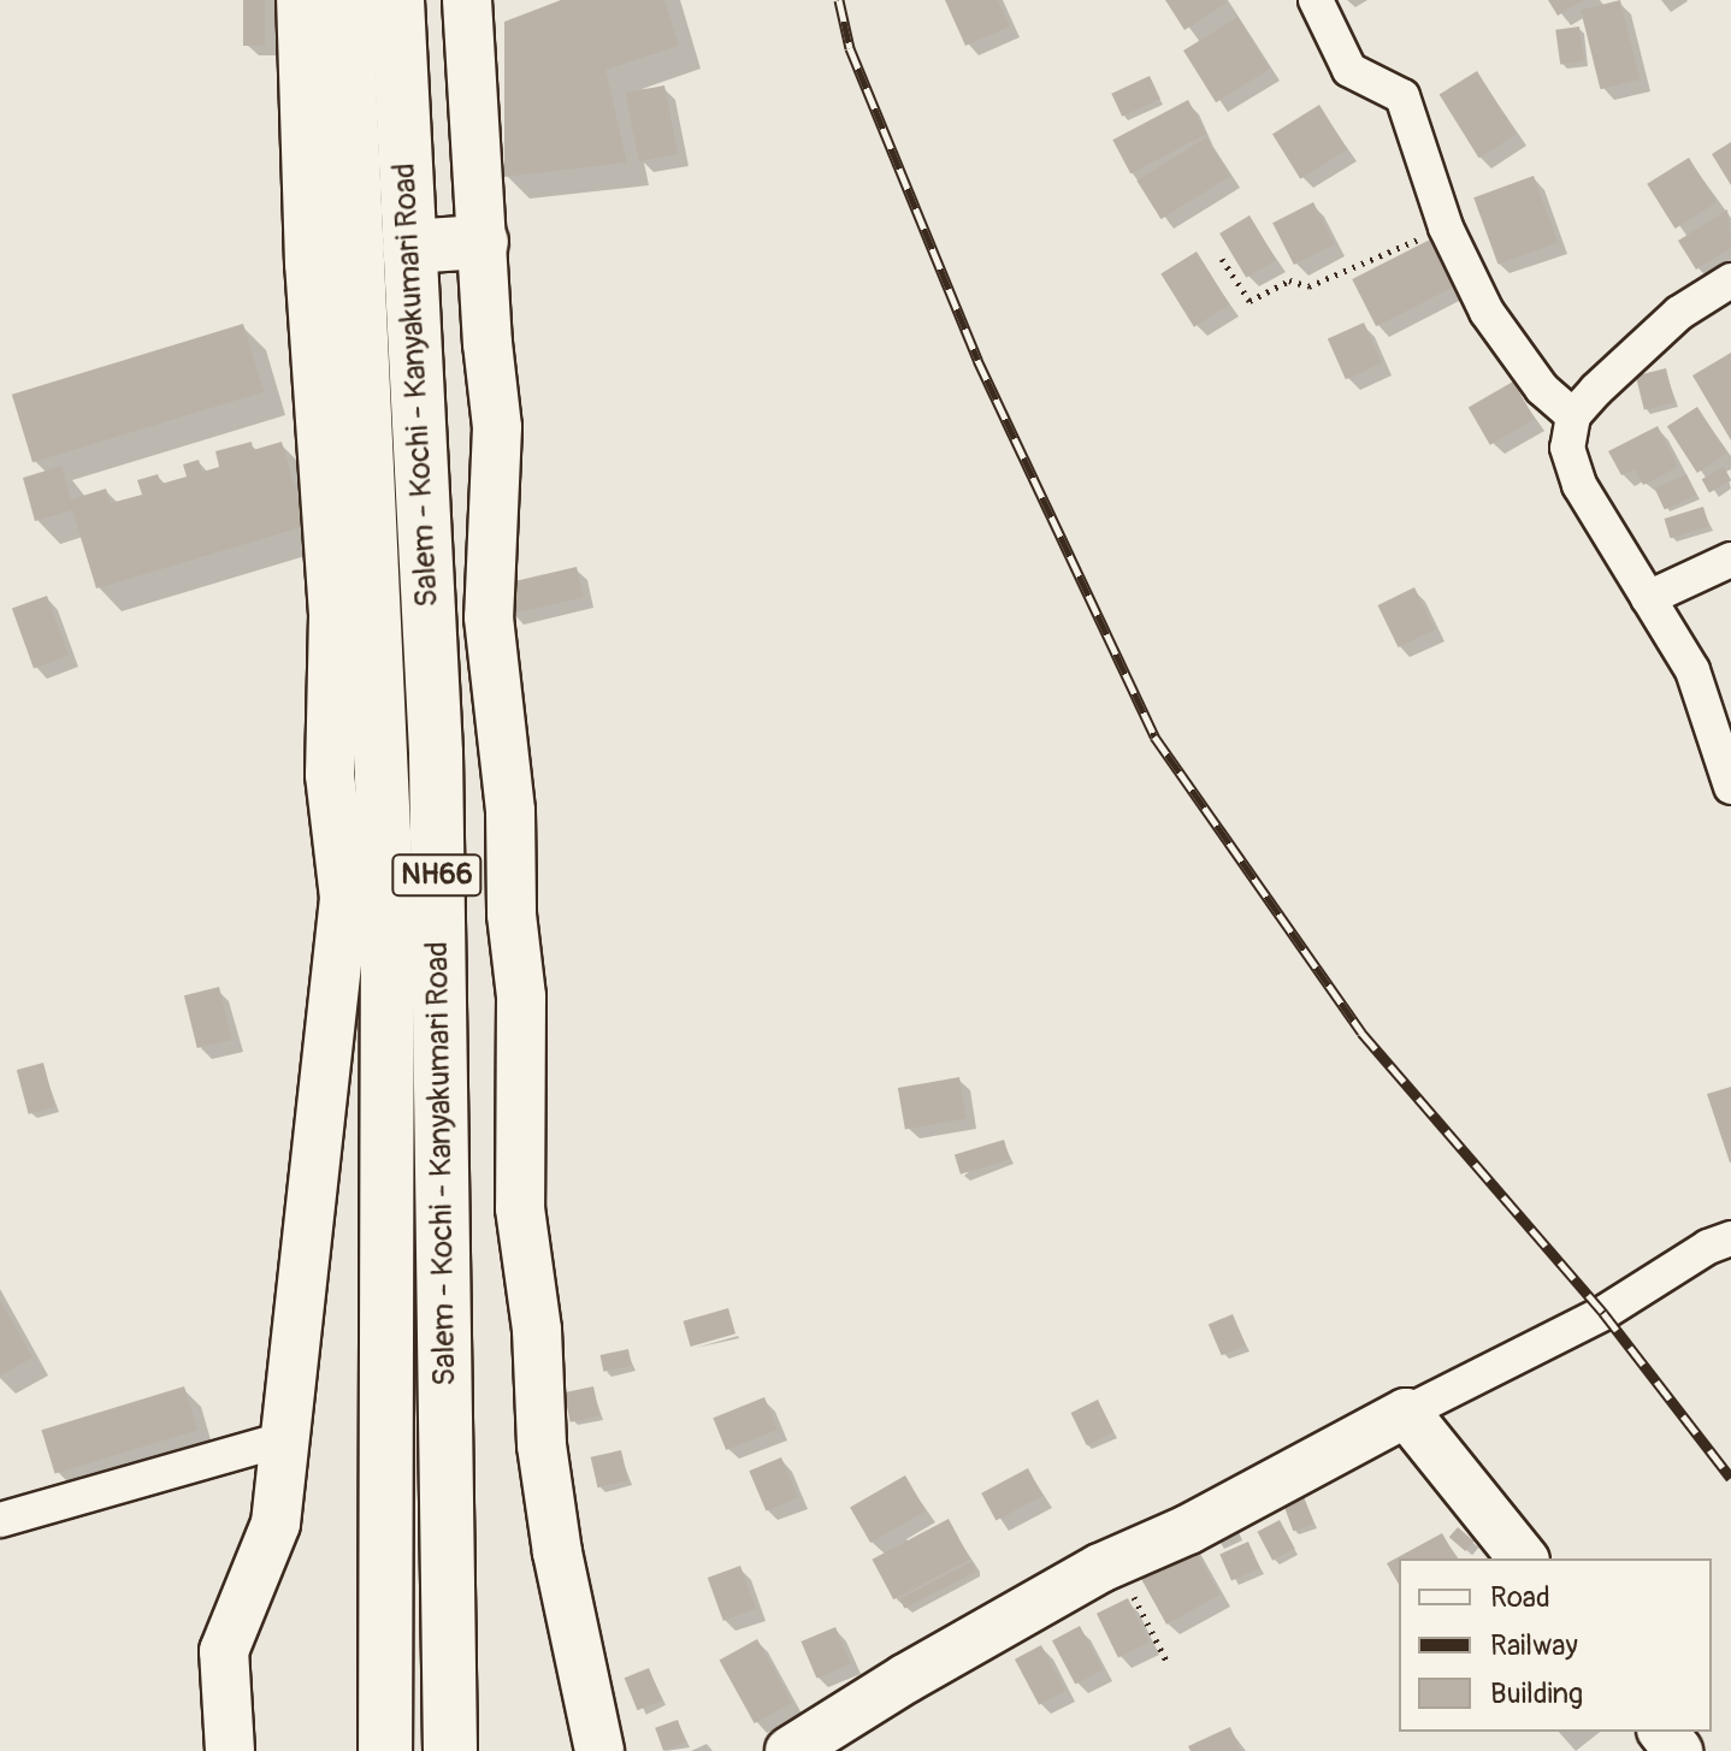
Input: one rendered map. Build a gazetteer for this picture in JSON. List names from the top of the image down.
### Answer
{
  "streets": {
    "highway": ["Salem - Kochi - Kanyakumari Road", "NH66"]
  },
  "legend": ["Road", "Railway", "Building"]
}
